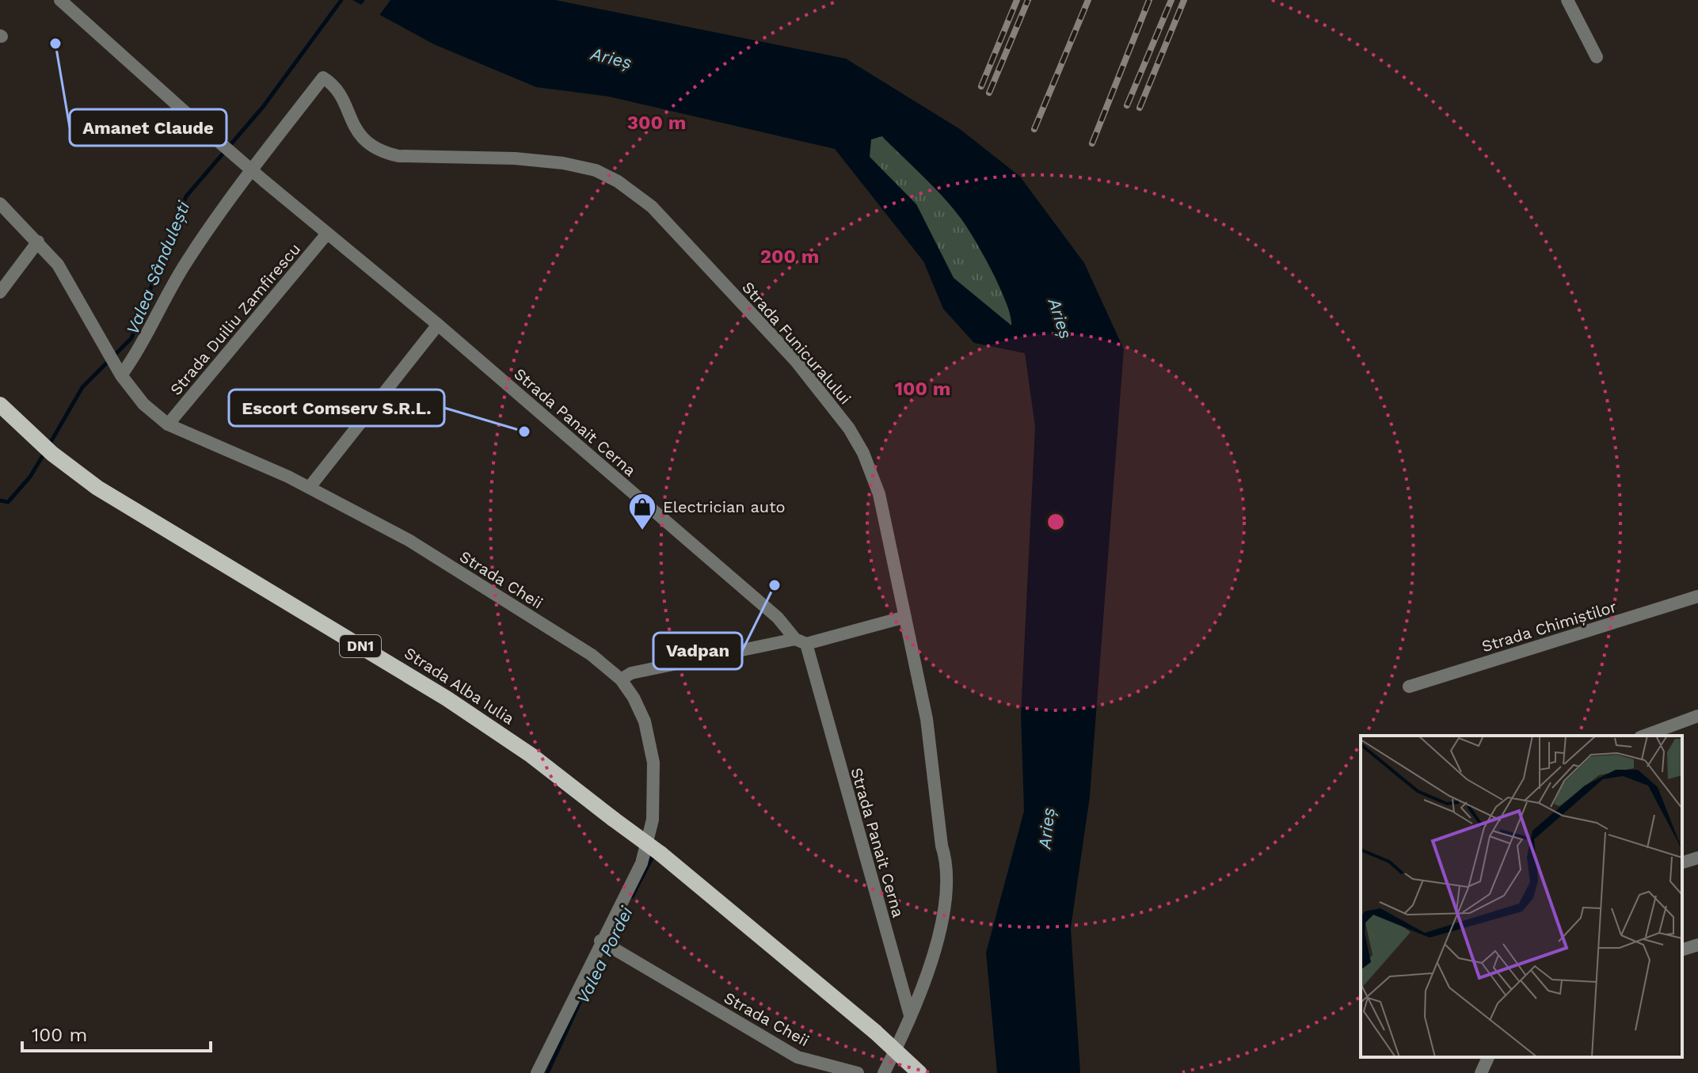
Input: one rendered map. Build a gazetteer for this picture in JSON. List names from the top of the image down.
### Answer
{
  "streets": {
    "main road": ["DN1", "Strada Alba Iulia"],
    "street": [
      "Strada Duiliu Zamfirescu",
      "Strada Funicuralului",
      "Strada Panait Cerna",
      "Strada Cheii",
      "Strada Chimiștilor"
    ]
  },
  "crossings": [
    ["Strada Duiliu Zamfirescu", "Strada Panait Cerna"],
    ["Strada Duiliu Zamfirescu", "Strada Cheii"],
    ["Strada Funicuralului", "Strada Panait Cerna"],
    ["Strada Funicuralului", "Strada Cheii"]
  ],
  "water": ["Arieș", "Valea Sândulești", "Valea Pordei"],
  "places": {
    "other": ["Amanet Claude", "Escort Comserv S.R.L.", "Vadpan"],
    "shop": ["Electrician auto"]
  },
  "scale_bar": "100 m",
  "rings": ["300 m", "200 m", "100 m"]
}
